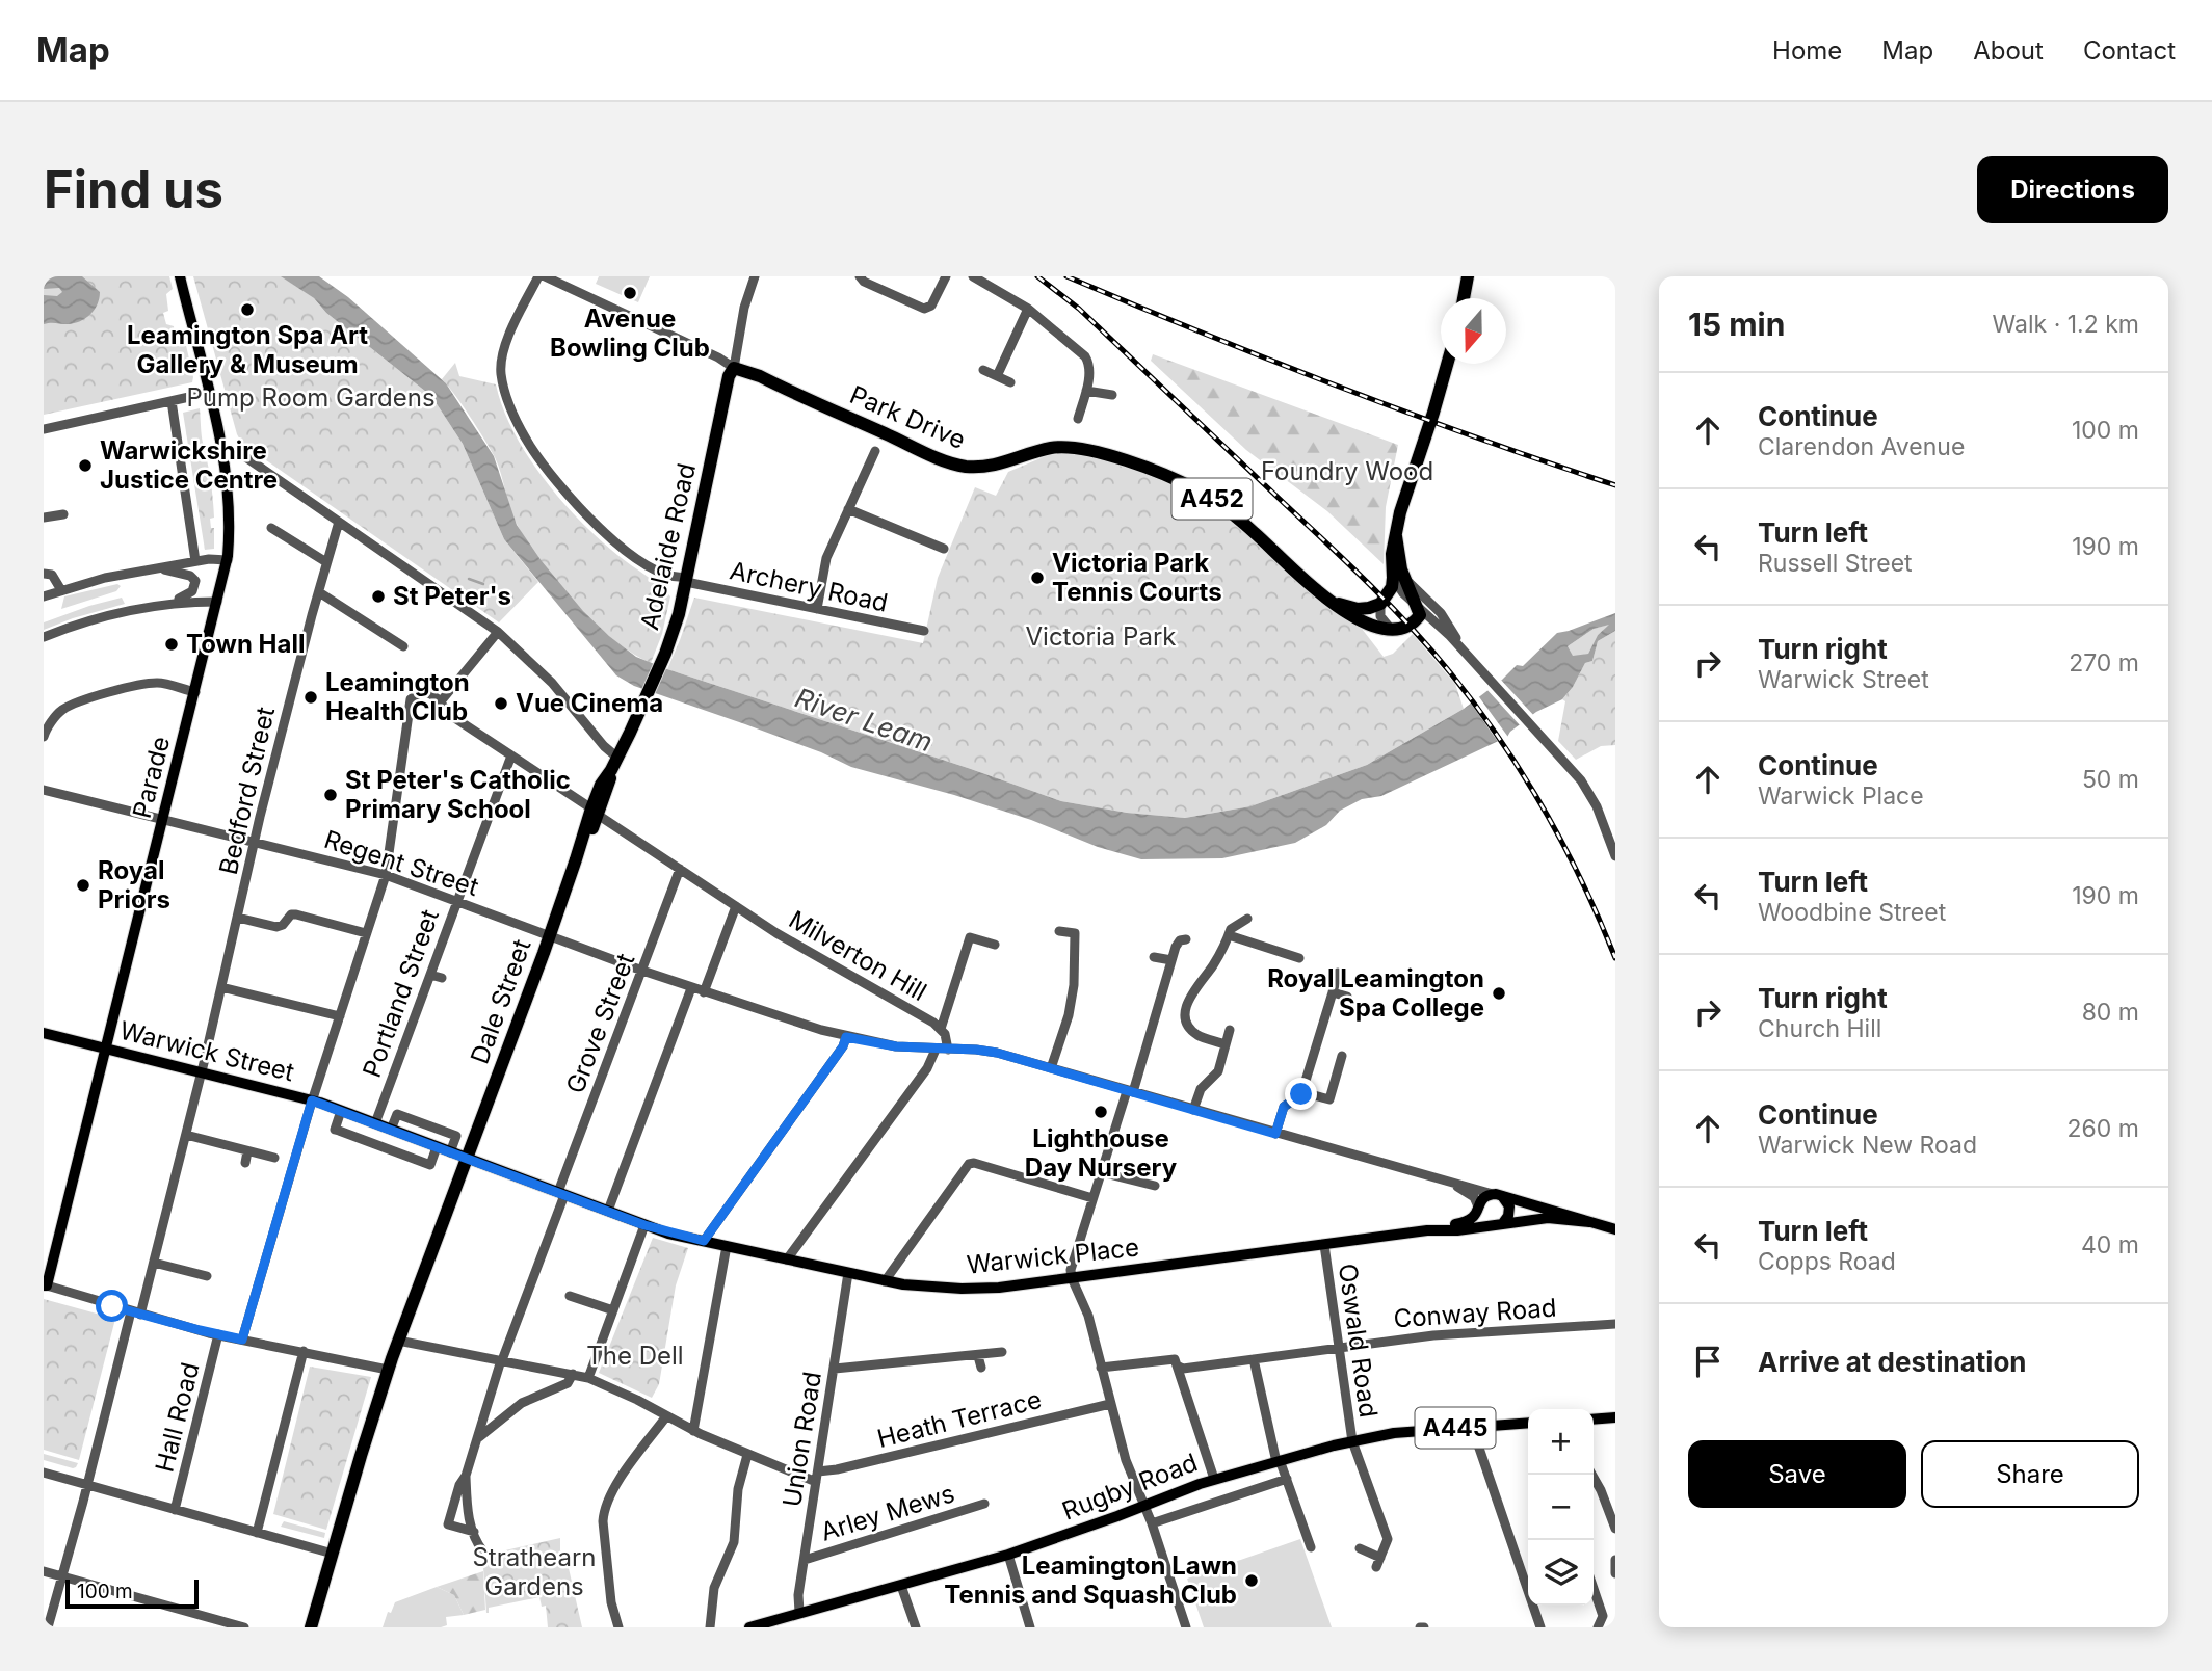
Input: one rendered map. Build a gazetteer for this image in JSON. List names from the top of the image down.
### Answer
{
  "streets": {
    "highway": [
      "Park Drive",
      "A452",
      "Adelaide Road",
      "Dale Street"
    ],
    "main road": [
      "Parade",
      "Warwick Street",
      "Warwick Place",
      "A445",
      "Rugby Road"
    ],
    "street": [
      "Archery Road",
      "Bedford Street",
      "Regent Street",
      "Milverton Hill",
      "Portland Street",
      "Grove Street",
      "Conway Road",
      "Oswald Road",
      "Hall Road",
      "Heath Terrace",
      "Union Road",
      "Arley Mews"
    ]
  },
  "crossings": [
    ["Park Drive", "Adelaide Road"],
    ["Adelaide Road", "Archery Road"],
    ["Adelaide Road", "Milverton Hill"],
    ["Adelaide Road", "Dale Street"],
    ["Parade", "Regent Street"],
    ["Parade", "Warwick Street"],
    ["Bedford Street", "Regent Street"],
    ["Bedford Street", "Warwick Street"],
    ["Regent Street", "Milverton Hill"],
    ["Regent Street", "Portland Street"],
    ["Regent Street", "Dale Street"],
    ["Regent Street", "Grove Street"],
    ["Regent Street", "Warwick Place"],
    ["Milverton Hill", "Portland Street"],
    ["Milverton Hill", "Dale Street"],
    ["Milverton Hill", "Grove Street"],
    ["Portland Street", "Warwick Street"],
    ["Dale Street", "Warwick Street"],
    ["Grove Street", "Warwick Street"],
    ["Warwick Street", "Warwick Place"],
    ["Warwick Place", "Oswald Road"],
    ["Warwick Place", "Union Road"],
    ["Conway Road", "Oswald Road"],
    ["Oswald Road", "Rugby Road"],
    ["Heath Terrace", "Union Road"],
    ["Union Road", "Rugby Road"],
    ["Union Road", "Arley Mews"]
  ],
  "water": ["River Leam"],
  "parks": [
    "Pump Room Gardens",
    "Foundry Wood",
    "Victoria Park",
    "The Dell",
    "Strathearn Gardens"
  ],
  "places": [
    "Avenue Bowling Club",
    "Leamington Spa Art Gallery & Museum",
    "Warwickshire Justice Centre",
    "Victoria Park Tennis Courts",
    "St Peter's",
    "Town Hall",
    "Leamington Health Club",
    "Vue Cinema",
    "St Peter's Catholic Primary School",
    "Royal Priors",
    "Royal Leamington Spa College",
    "Lighthouse Day Nursery",
    "Leamington Lawn Tennis and Squash Club"
  ],
  "scale_bar": "100 m",
  "north": "bottom",
  "page": {
    "header": "Map",
    "nav": [
      "Home",
      "Map",
      "About",
      "Contact"
    ],
    "buttons": [
      "Directions",
      ["Save", "Share"]
    ],
    "title": "Find us",
    "heading": ["15 min", "Walk · 1.2 km"],
    "list": [
      ["Continue", "Clarendon Avenue", "100 m"],
      ["Turn left", "Russell Street", "190 m"],
      ["Turn right", "Warwick Street", "270 m"],
      ["Continue", "Warwick Place", "50 m"],
      ["Turn left", "Woodbine Street", "190 m"],
      ["Turn right", "Church Hill", "80 m"],
      ["Continue", "Warwick New Road", "260 m"],
      ["Turn left", "Copps Road", "40 m"],
      "Arrive at destination"
    ],
    "map_buttons": ["+", "−"],
    "scale": "100 m"
  }
}
